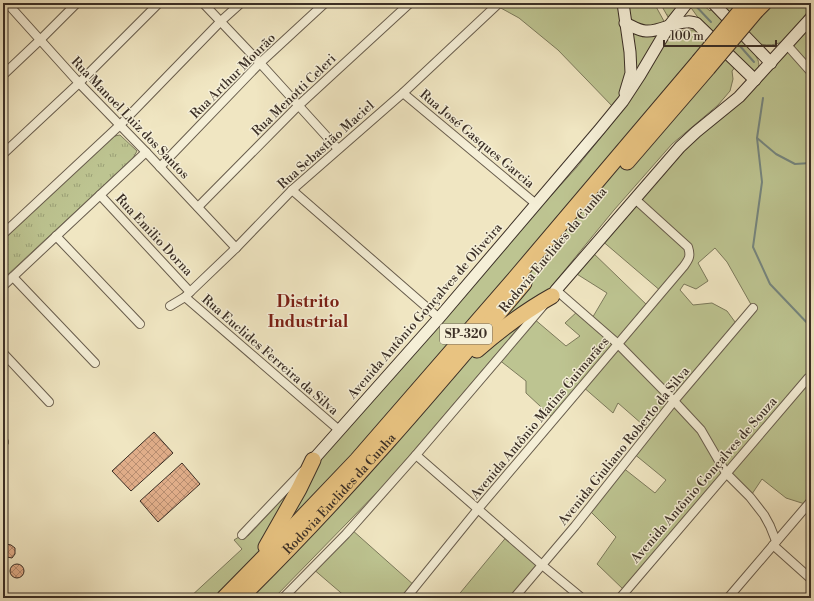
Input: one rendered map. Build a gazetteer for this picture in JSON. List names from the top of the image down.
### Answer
{
  "streets": {
    "highway": ["Rodovia Euclides da Cunha", "SP-320"],
    "main road": ["Avenida Antônio Gonçalves de Oliveira"],
    "street": [
      "Rua Arthur Mourão",
      "Rua Menotti Celeri",
      "Rua Manoel Luiz dos Santos",
      "Rua José Gasques Garcia",
      "Rua Sebastião Maciel",
      "Rua Emilio Dorna",
      "Rua Euclides Ferreira da Silva",
      "Avenida Antônio Matins Guimarães",
      "Avenida Giuliano Roberto da Silva",
      "Avenida Antônio Gonçalves de Souza"
    ]
  },
  "crossings": [
    ["Rua Arthur Mourão", "Rua Manoel Luiz dos Santos"],
    ["Rua Menotti Celeri", "Rua Manoel Luiz dos Santos"],
    ["Rua Manoel Luiz dos Santos", "Rua Sebastião Maciel"],
    ["Rua José Gasques Garcia", "Rua Sebastião Maciel"],
    ["Rua José Gasques Garcia", "Avenida Antônio Gonçalves de Oliveira"],
    ["Rua Sebastião Maciel", "Rua Emilio Dorna"],
    ["Rua Sebastião Maciel", "Rua Euclides Ferreira da Silva"],
    ["Rua Emilio Dorna", "Rua Euclides Ferreira da Silva"],
    ["Avenida Antônio Gonçalves de Oliveira", "Rua Euclides Ferreira da Silva"]
  ],
  "districts": ["Distrito Industrial"],
  "scale_bar": "100 m"
}
